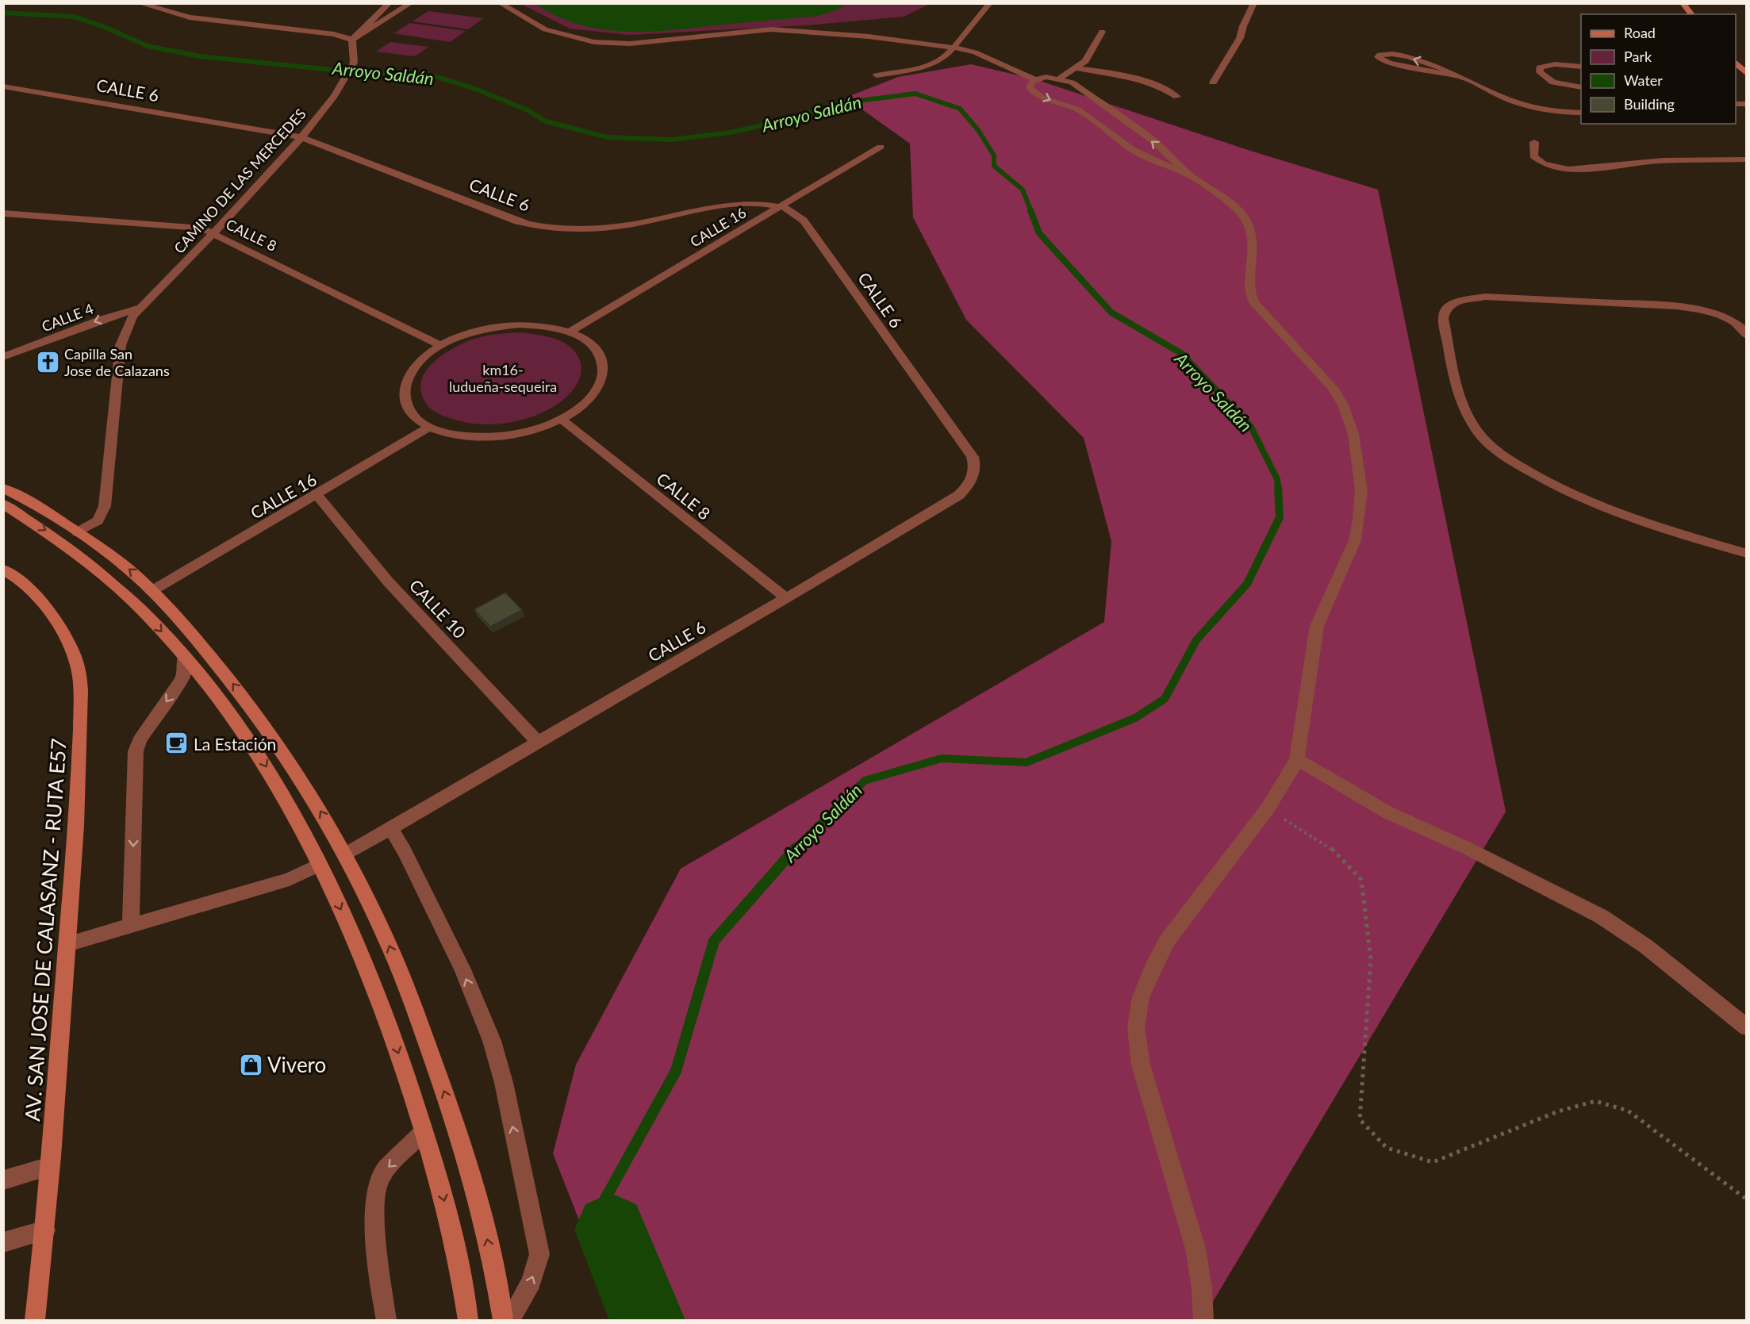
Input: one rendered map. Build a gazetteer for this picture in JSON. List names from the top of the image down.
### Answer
{
  "streets": {
    "main road": ["AV. SAN JOSE DE CALASANZ - RUTA E57"],
    "street": [
      "CALLE 6",
      "CAMINO DE LAS MERCEDES",
      "CALLE 16",
      "CALLE 8",
      "CALLE 4",
      "CALLE 10"
    ]
  },
  "crossings": [
    ["CALLE 6", "CAMINO DE LAS MERCEDES"],
    ["CALLE 6", "CALLE 16"],
    ["CALLE 6", "CALLE 8"],
    ["CALLE 6", "CALLE 10"],
    ["CAMINO DE LAS MERCEDES", "CALLE 8"],
    ["CAMINO DE LAS MERCEDES", "CALLE 4"],
    ["CALLE 16", "CALLE 8"],
    ["CALLE 16", "CALLE 10"]
  ],
  "one_way": ["CALLE 4"],
  "water": ["Arroyo Saldán"],
  "parks": ["km16- ludueña-sequeira"],
  "places": {
    "church": ["Capilla San Jose de Calazans"],
    "cafe": ["La Estación"],
    "shop": ["Vivero"]
  },
  "legend": [
    "Road",
    "Park",
    "Water",
    "Building"
  ]
}
